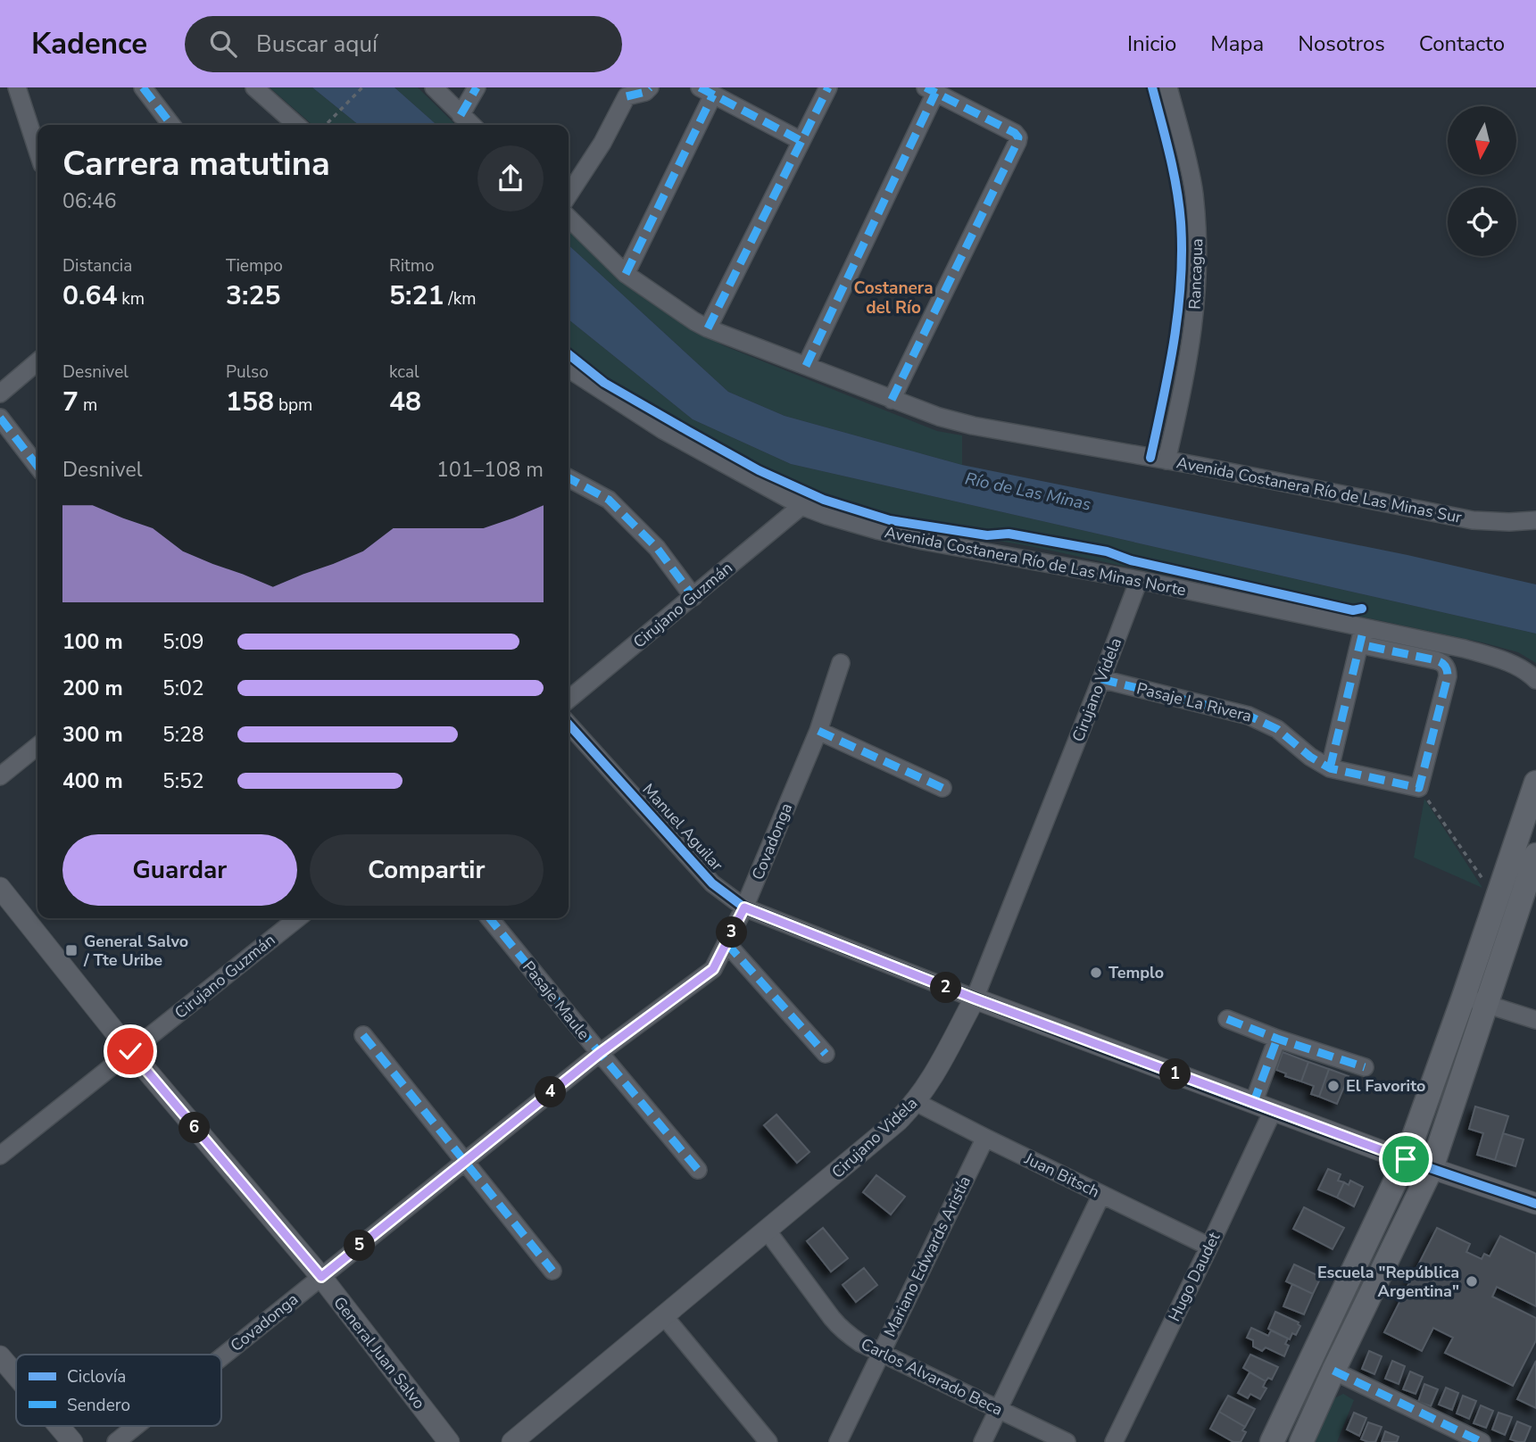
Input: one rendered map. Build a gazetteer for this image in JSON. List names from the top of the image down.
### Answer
{
  "streets": {
    "street": [
      "Rancagua",
      "Avenida Costanera Río de Las Minas Sur",
      "Avenida Costanera Río de Las Minas Norte",
      "Cirujano Guzmán",
      "Cirujano Videla",
      "Pasaje La Rivera",
      "Manuel Aguilar",
      "Covadonga",
      "Pasaje Maule",
      "Juan Bitsch",
      "Mariano Edwards Aristía",
      "Hugo Daudet",
      "General Juan Salvo",
      "Carlos Alvarado Beca"
    ]
  },
  "crossings": [
    ["Rancagua", "Avenida Costanera Río de Las Minas Sur"],
    ["Avenida Costanera Río de Las Minas Norte", "Cirujano Guzmán"],
    ["Avenida Costanera Río de Las Minas Norte", "Cirujano Videla"],
    ["Cirujano Guzmán", "General Juan Salvo"],
    ["Cirujano Videla", "Pasaje La Rivera"],
    ["Cirujano Videla", "Manuel Aguilar"],
    ["Cirujano Videla", "Juan Bitsch"],
    ["Cirujano Videla", "Carlos Alvarado Beca"],
    ["Manuel Aguilar", "Covadonga"],
    ["Manuel Aguilar", "Hugo Daudet"],
    ["Covadonga", "Pasaje Maule"],
    ["Covadonga", "General Juan Salvo"],
    ["Juan Bitsch", "Mariano Edwards Aristía"],
    ["Juan Bitsch", "Hugo Daudet"],
    ["Mariano Edwards Aristía", "Carlos Alvarado Beca"]
  ],
  "districts": ["Costanera del Río"],
  "water": ["Río de Las Minas"],
  "places": {
    "transit": ["General Salvo / Tte Uribe"],
    "other": ["Templo", "El Favorito", "Escuela \"República Argentina\""]
  },
  "legend": ["Ciclovía", "Sendero"],
  "north": "bottom",
  "page": {
    "header": "Kadence",
    "search": "Buscar aquí",
    "nav": [
      "Inicio",
      "Mapa",
      "Nosotros",
      "Contacto"
    ],
    "heading": ["Carrera matutina", "06:46"],
    "stats": [
      ["Distancia", "0.64 km"],
      ["Tiempo", "3:25"],
      ["Ritmo", "5:21 /km"],
      ["Desnivel", "7 m"],
      ["Pulso", "158 bpm"],
      ["kcal", "48"]
    ],
    "chart": ["Desnivel", "101–108 m"],
    "list": [
      {
        "name": "100 m",
        "note": "5:09"
      },
      {
        "name": "200 m",
        "note": "5:02"
      },
      {
        "name": "300 m",
        "note": "5:28"
      },
      {
        "name": "400 m",
        "note": "5:52"
      }
    ],
    "buttons": ["Guardar", "Compartir"],
    "pins": [
      "3",
      "2",
      "1",
      "4",
      "6",
      "5"
    ]
  }
}
